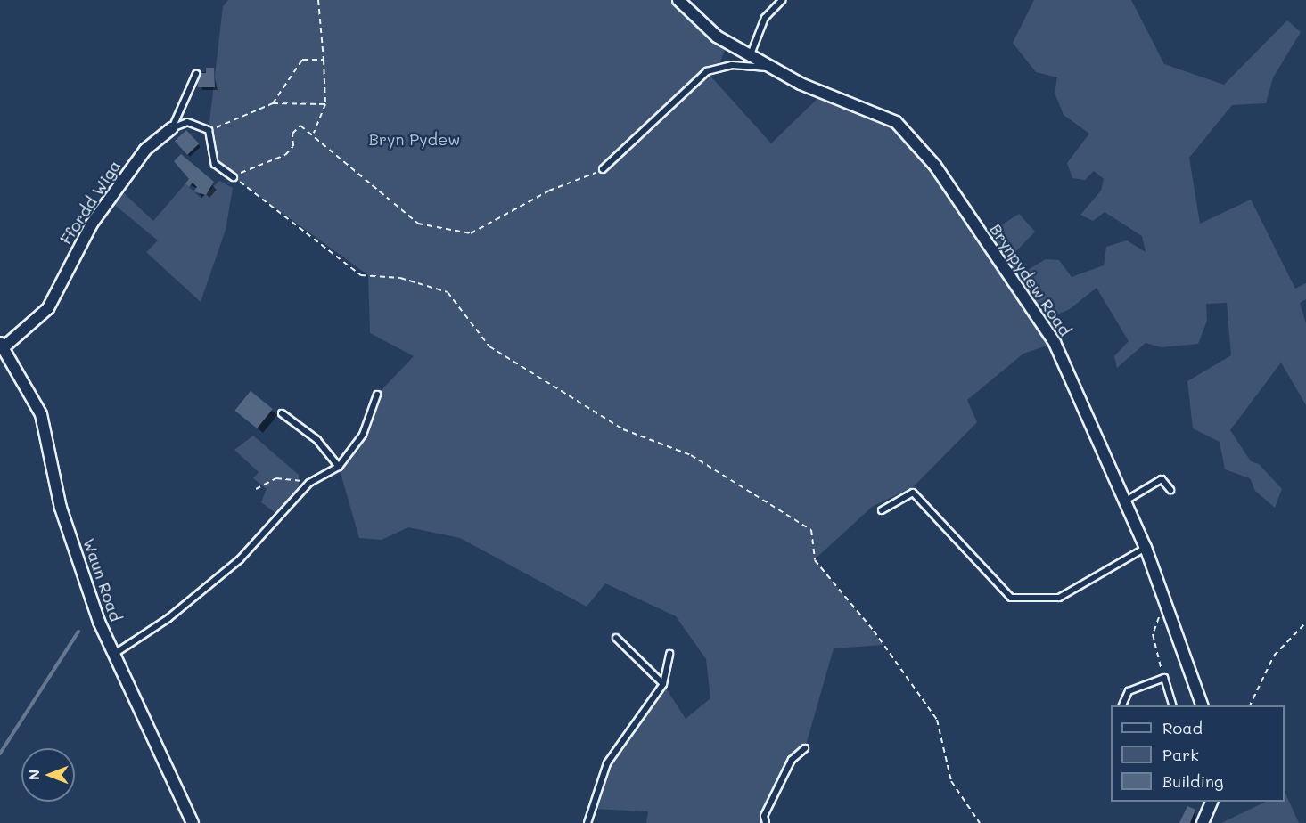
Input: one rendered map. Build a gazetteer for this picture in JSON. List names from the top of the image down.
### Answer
{
  "streets": {
    "street": ["Ffordd Wiga", "Brynpydew Road", "Waun Road"]
  },
  "crossings": [
    ["Ffordd Wiga", "Waun Road"]
  ],
  "parks": ["Bryn Pydew"],
  "legend": ["Road", "Park", "Building"],
  "north": "left"
}
